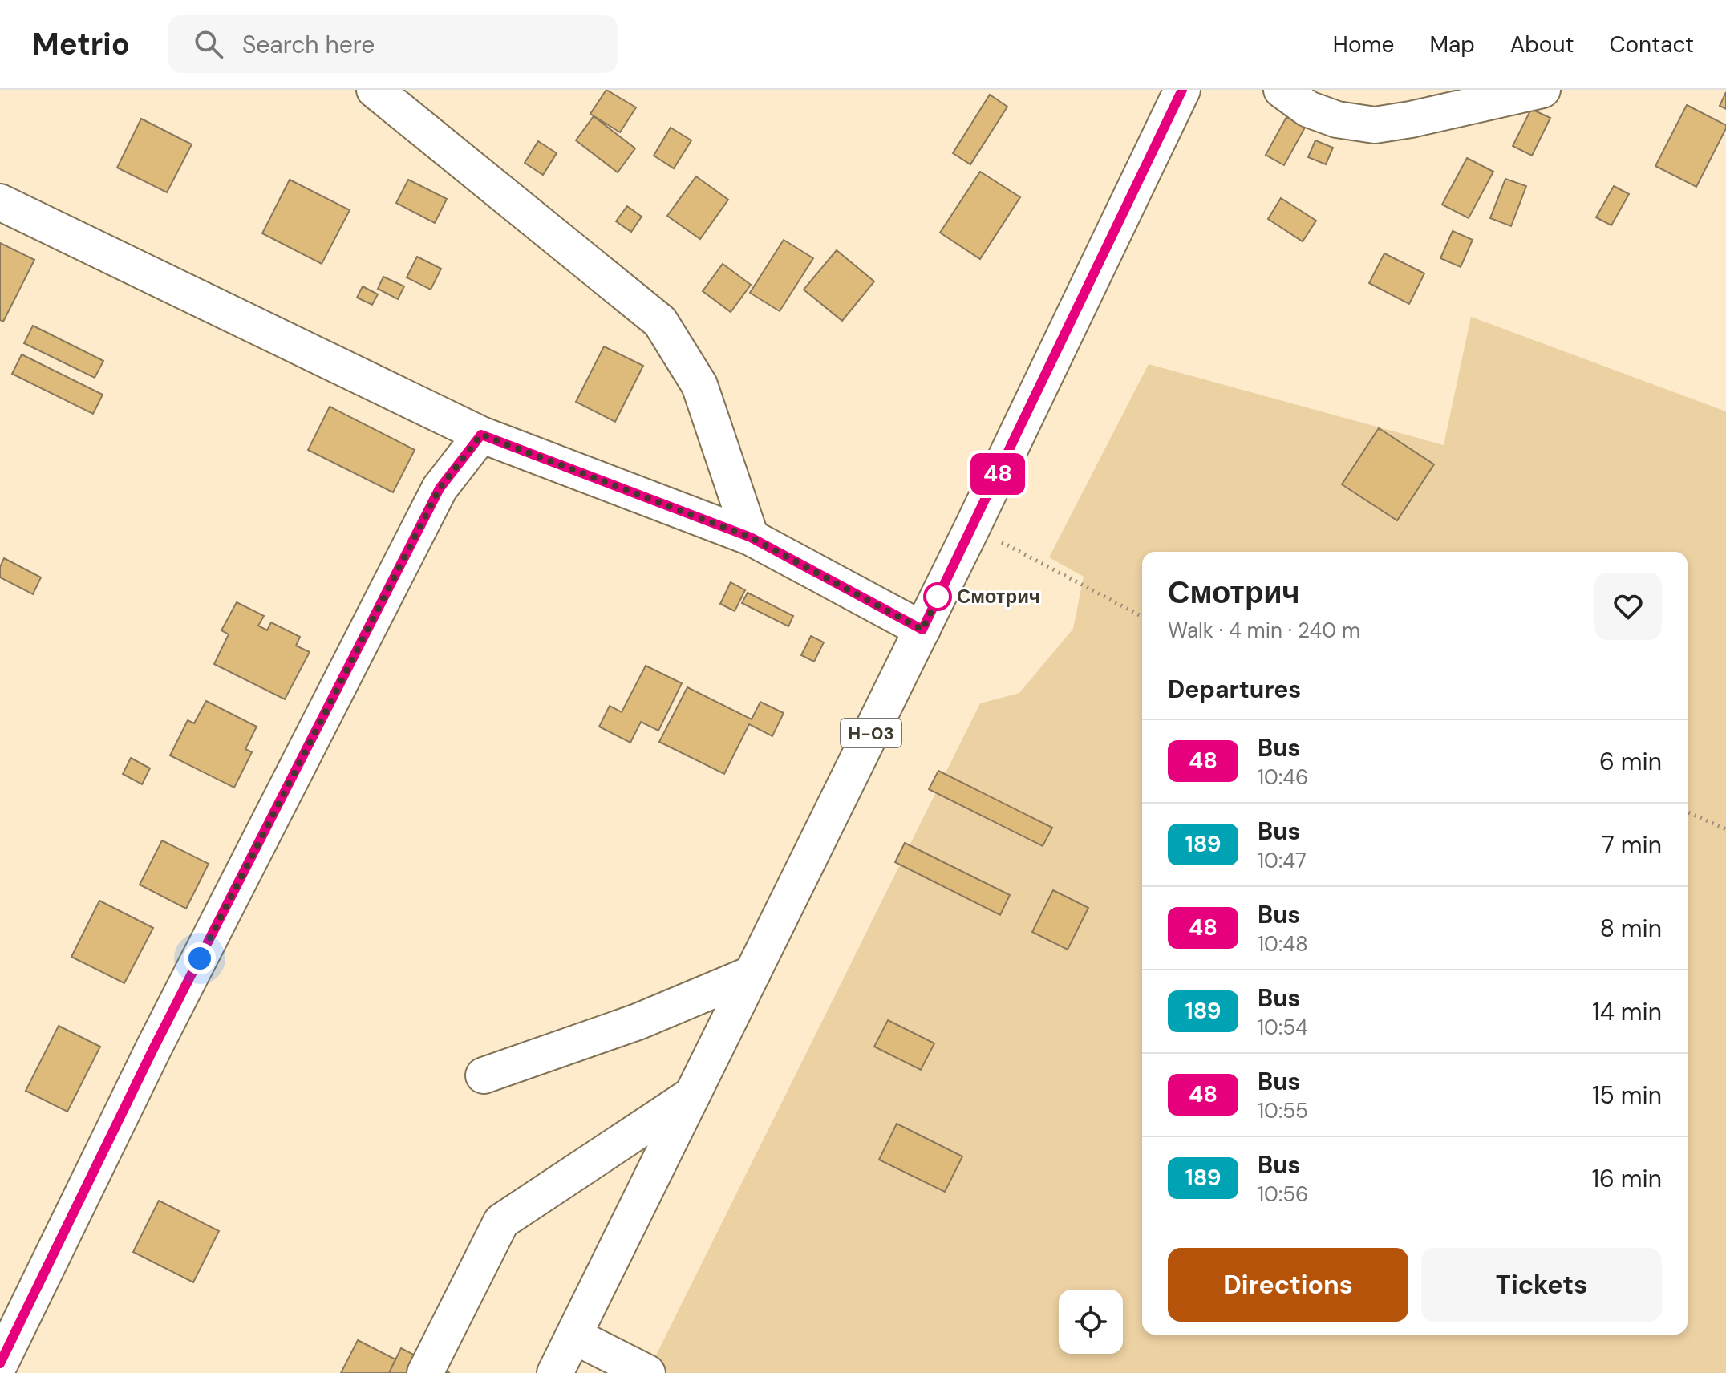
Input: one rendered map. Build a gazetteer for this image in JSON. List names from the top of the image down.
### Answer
{
  "streets": {
    "street": ["Н-03"]
  },
  "places": ["Смотрич"],
  "lines": ["bus line 48"],
  "page": {
    "header": "Metrio",
    "search": "Search here",
    "nav": [
      "Home",
      "Map",
      "About",
      "Contact"
    ],
    "on_map": "48",
    "heading": [
      ["Смотрич", "Walk · 4 min · 240 m"],
      "Departures"
    ],
    "list": [
      {
        "mark": "48",
        "name": "Bus",
        "note": "10:46",
        "value": "6 min"
      },
      {
        "mark": "189",
        "name": "Bus",
        "note": "10:47",
        "value": "7 min"
      },
      {
        "mark": "48",
        "name": "Bus",
        "note": "10:48",
        "value": "8 min"
      },
      {
        "mark": "189",
        "name": "Bus",
        "note": "10:54",
        "value": "14 min"
      },
      {
        "mark": "48",
        "name": "Bus",
        "note": "10:55",
        "value": "15 min"
      },
      {
        "mark": "189",
        "name": "Bus",
        "note": "10:56",
        "value": "16 min"
      }
    ],
    "buttons": ["Directions", "Tickets"]
  }
}
